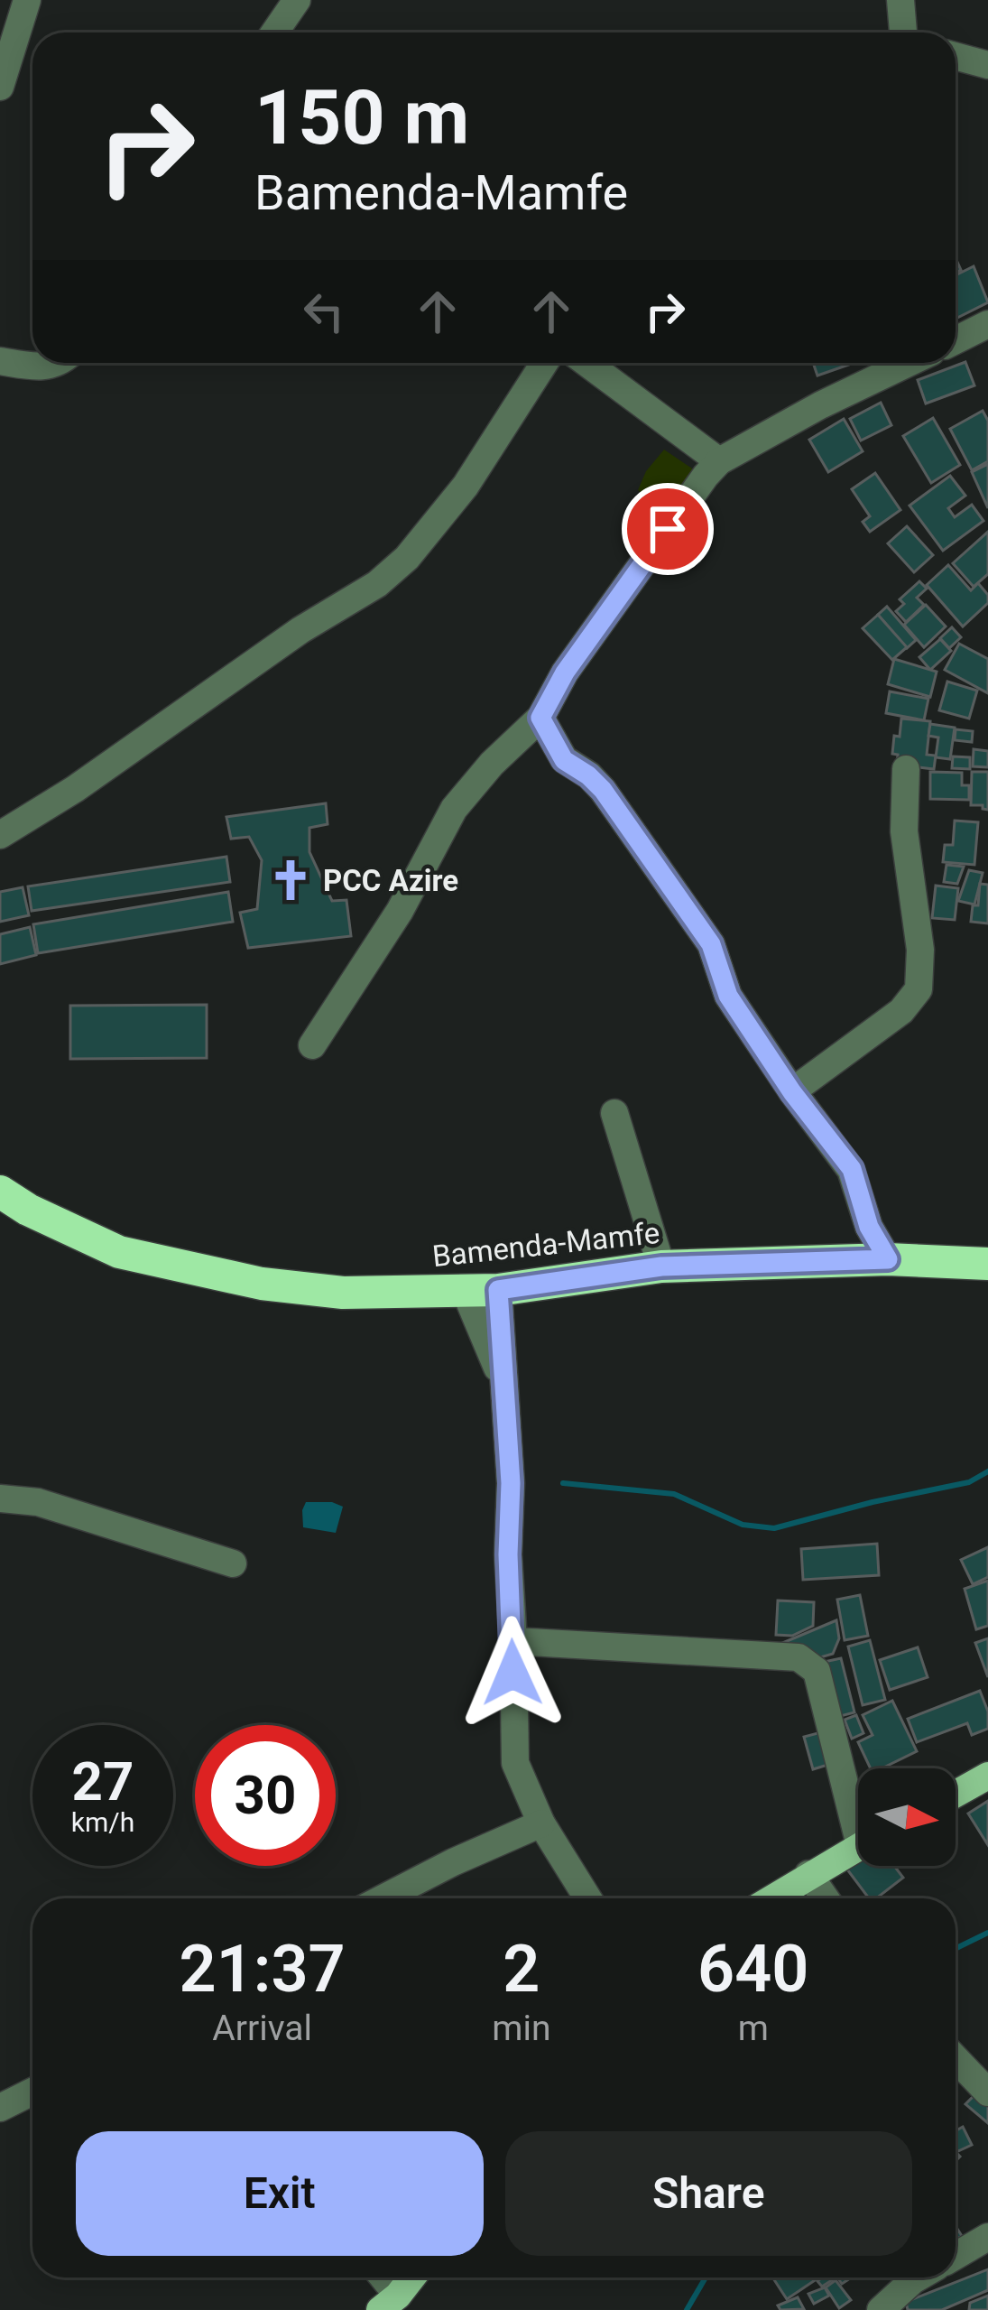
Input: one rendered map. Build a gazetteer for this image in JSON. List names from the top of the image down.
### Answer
{
  "streets": {
    "highway": ["Bamenda-Mamfe"]
  },
  "places": {
    "church": ["PCC Azire"]
  },
  "north": "right",
  "page": {
    "turn": ["150 m", "Bamenda-Mamfe"],
    "speed": "27 km/h",
    "limit": "30",
    "eta": [
      "21:37",
      "Arrival",
      "2",
      "min",
      "640",
      "m"
    ],
    "buttons": ["Exit", "Share"]
  }
}
